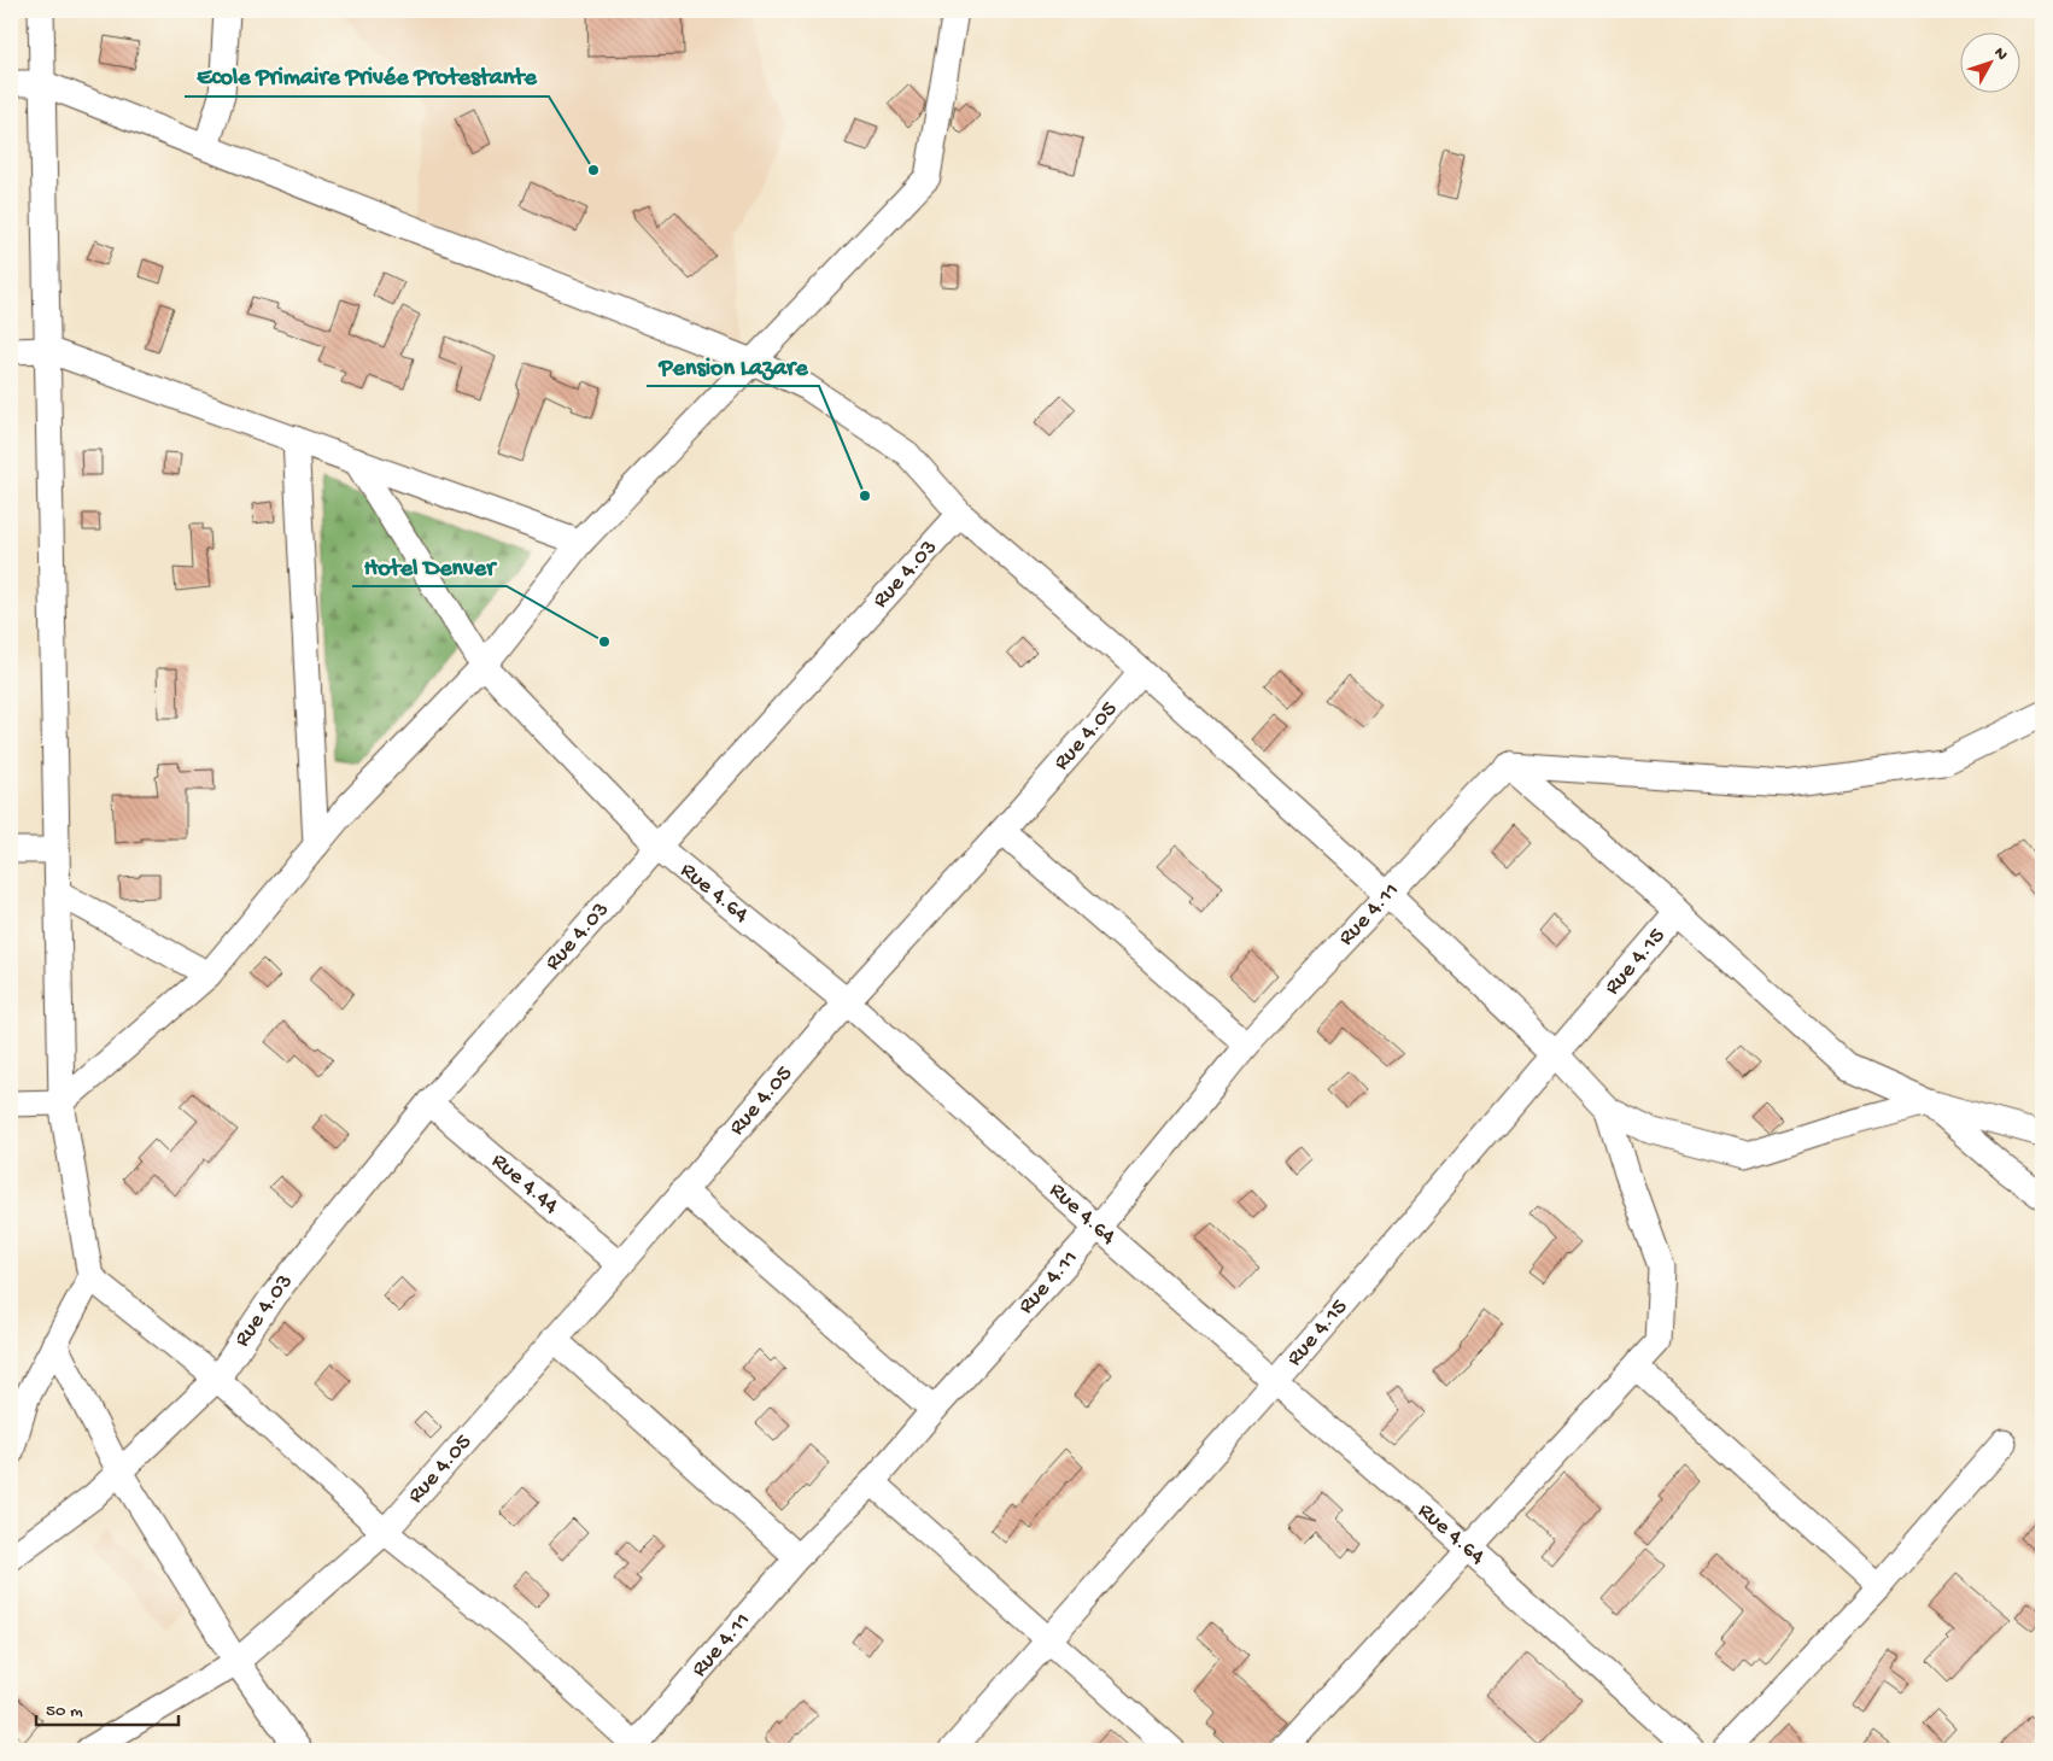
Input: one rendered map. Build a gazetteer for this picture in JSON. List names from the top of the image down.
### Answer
{
  "streets": {
    "street": [
      "Rue 4.03",
      "Rue 4.05",
      "Rue 4.64",
      "Rue 4.11",
      "Rue 4.15",
      "Rue 4.44"
    ]
  },
  "crossings": [
    ["Rue 4.03", "Rue 4.64"],
    ["Rue 4.03", "Rue 4.44"],
    ["Rue 4.05", "Rue 4.64"],
    ["Rue 4.05", "Rue 4.44"],
    ["Rue 4.64", "Rue 4.11"],
    ["Rue 4.64", "Rue 4.15"]
  ],
  "places": ["Ecole Primaire Privée Protestante", "Pension Lazare", "Hotel Denver"],
  "scale_bar": "50 m",
  "north": "top right"
}
